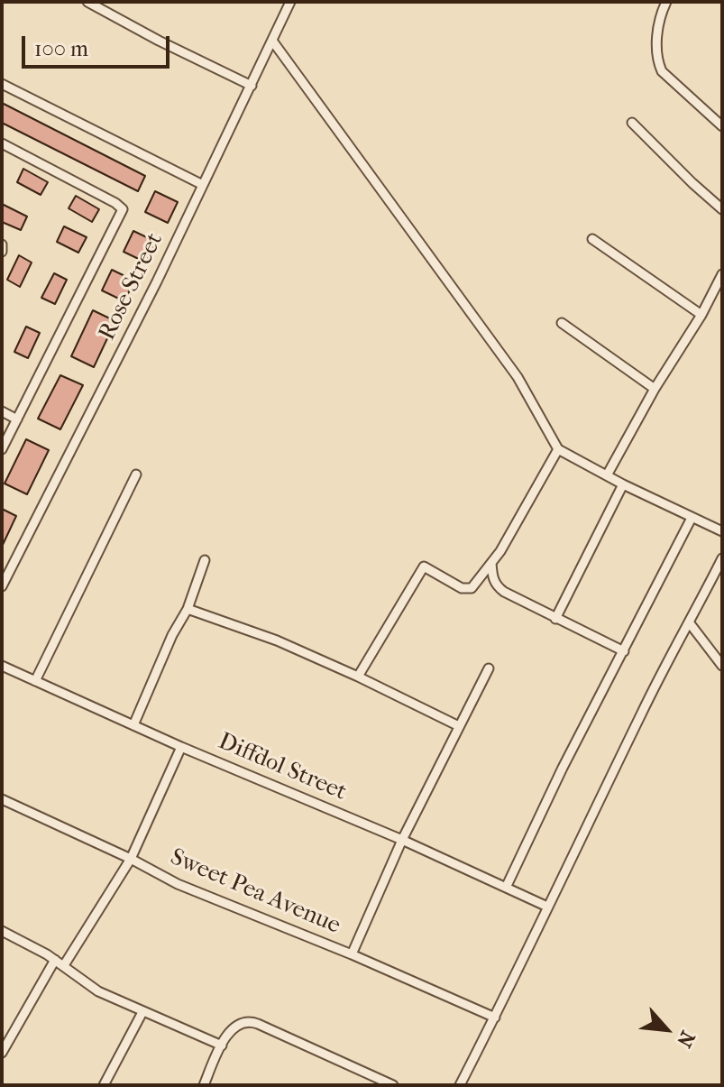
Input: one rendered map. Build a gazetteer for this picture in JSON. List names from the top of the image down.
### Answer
{
  "streets": {
    "street": ["Rose Street", "Diffdol Street", "Sweet Pea Avenue"]
  },
  "scale_bar": "100 m",
  "north": "bottom right"
}
